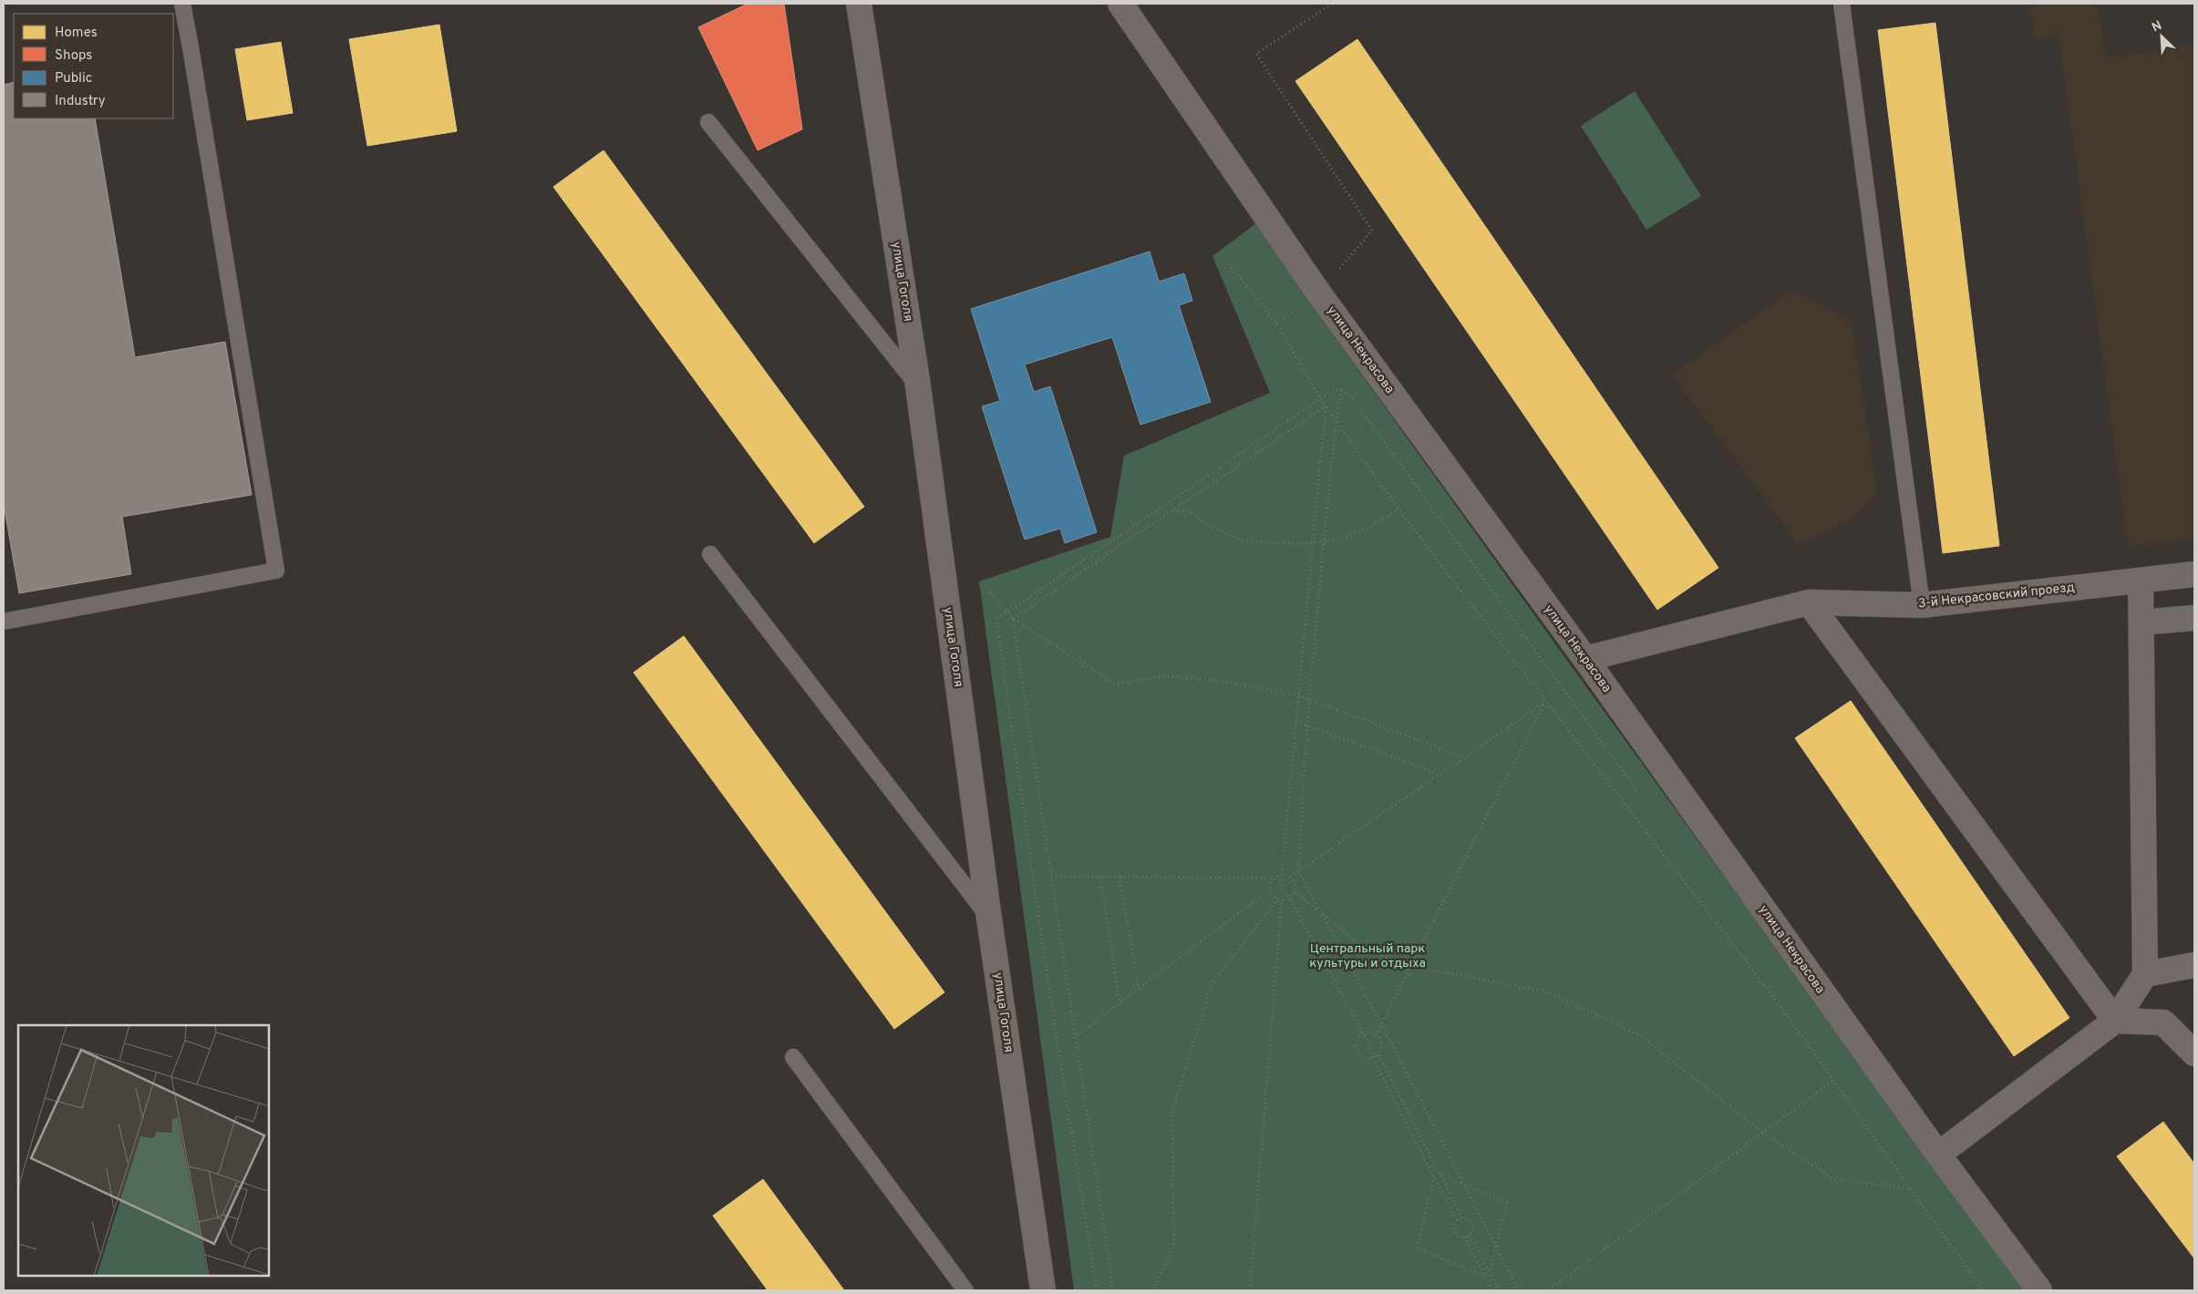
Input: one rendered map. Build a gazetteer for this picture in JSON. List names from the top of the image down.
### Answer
{
  "streets": {
    "street": ["улица Гоголя", "улица Некрасова", "3-й Некрасовский проезд"]
  },
  "crossings": [
    ["улица Некрасова", "3-й Некрасовский проезд"]
  ],
  "parks": ["Центральный парк культуры и отдыха"],
  "legend": [
    "Homes",
    "Shops",
    "Public",
    "Industry"
  ],
  "north": "top left"
}
